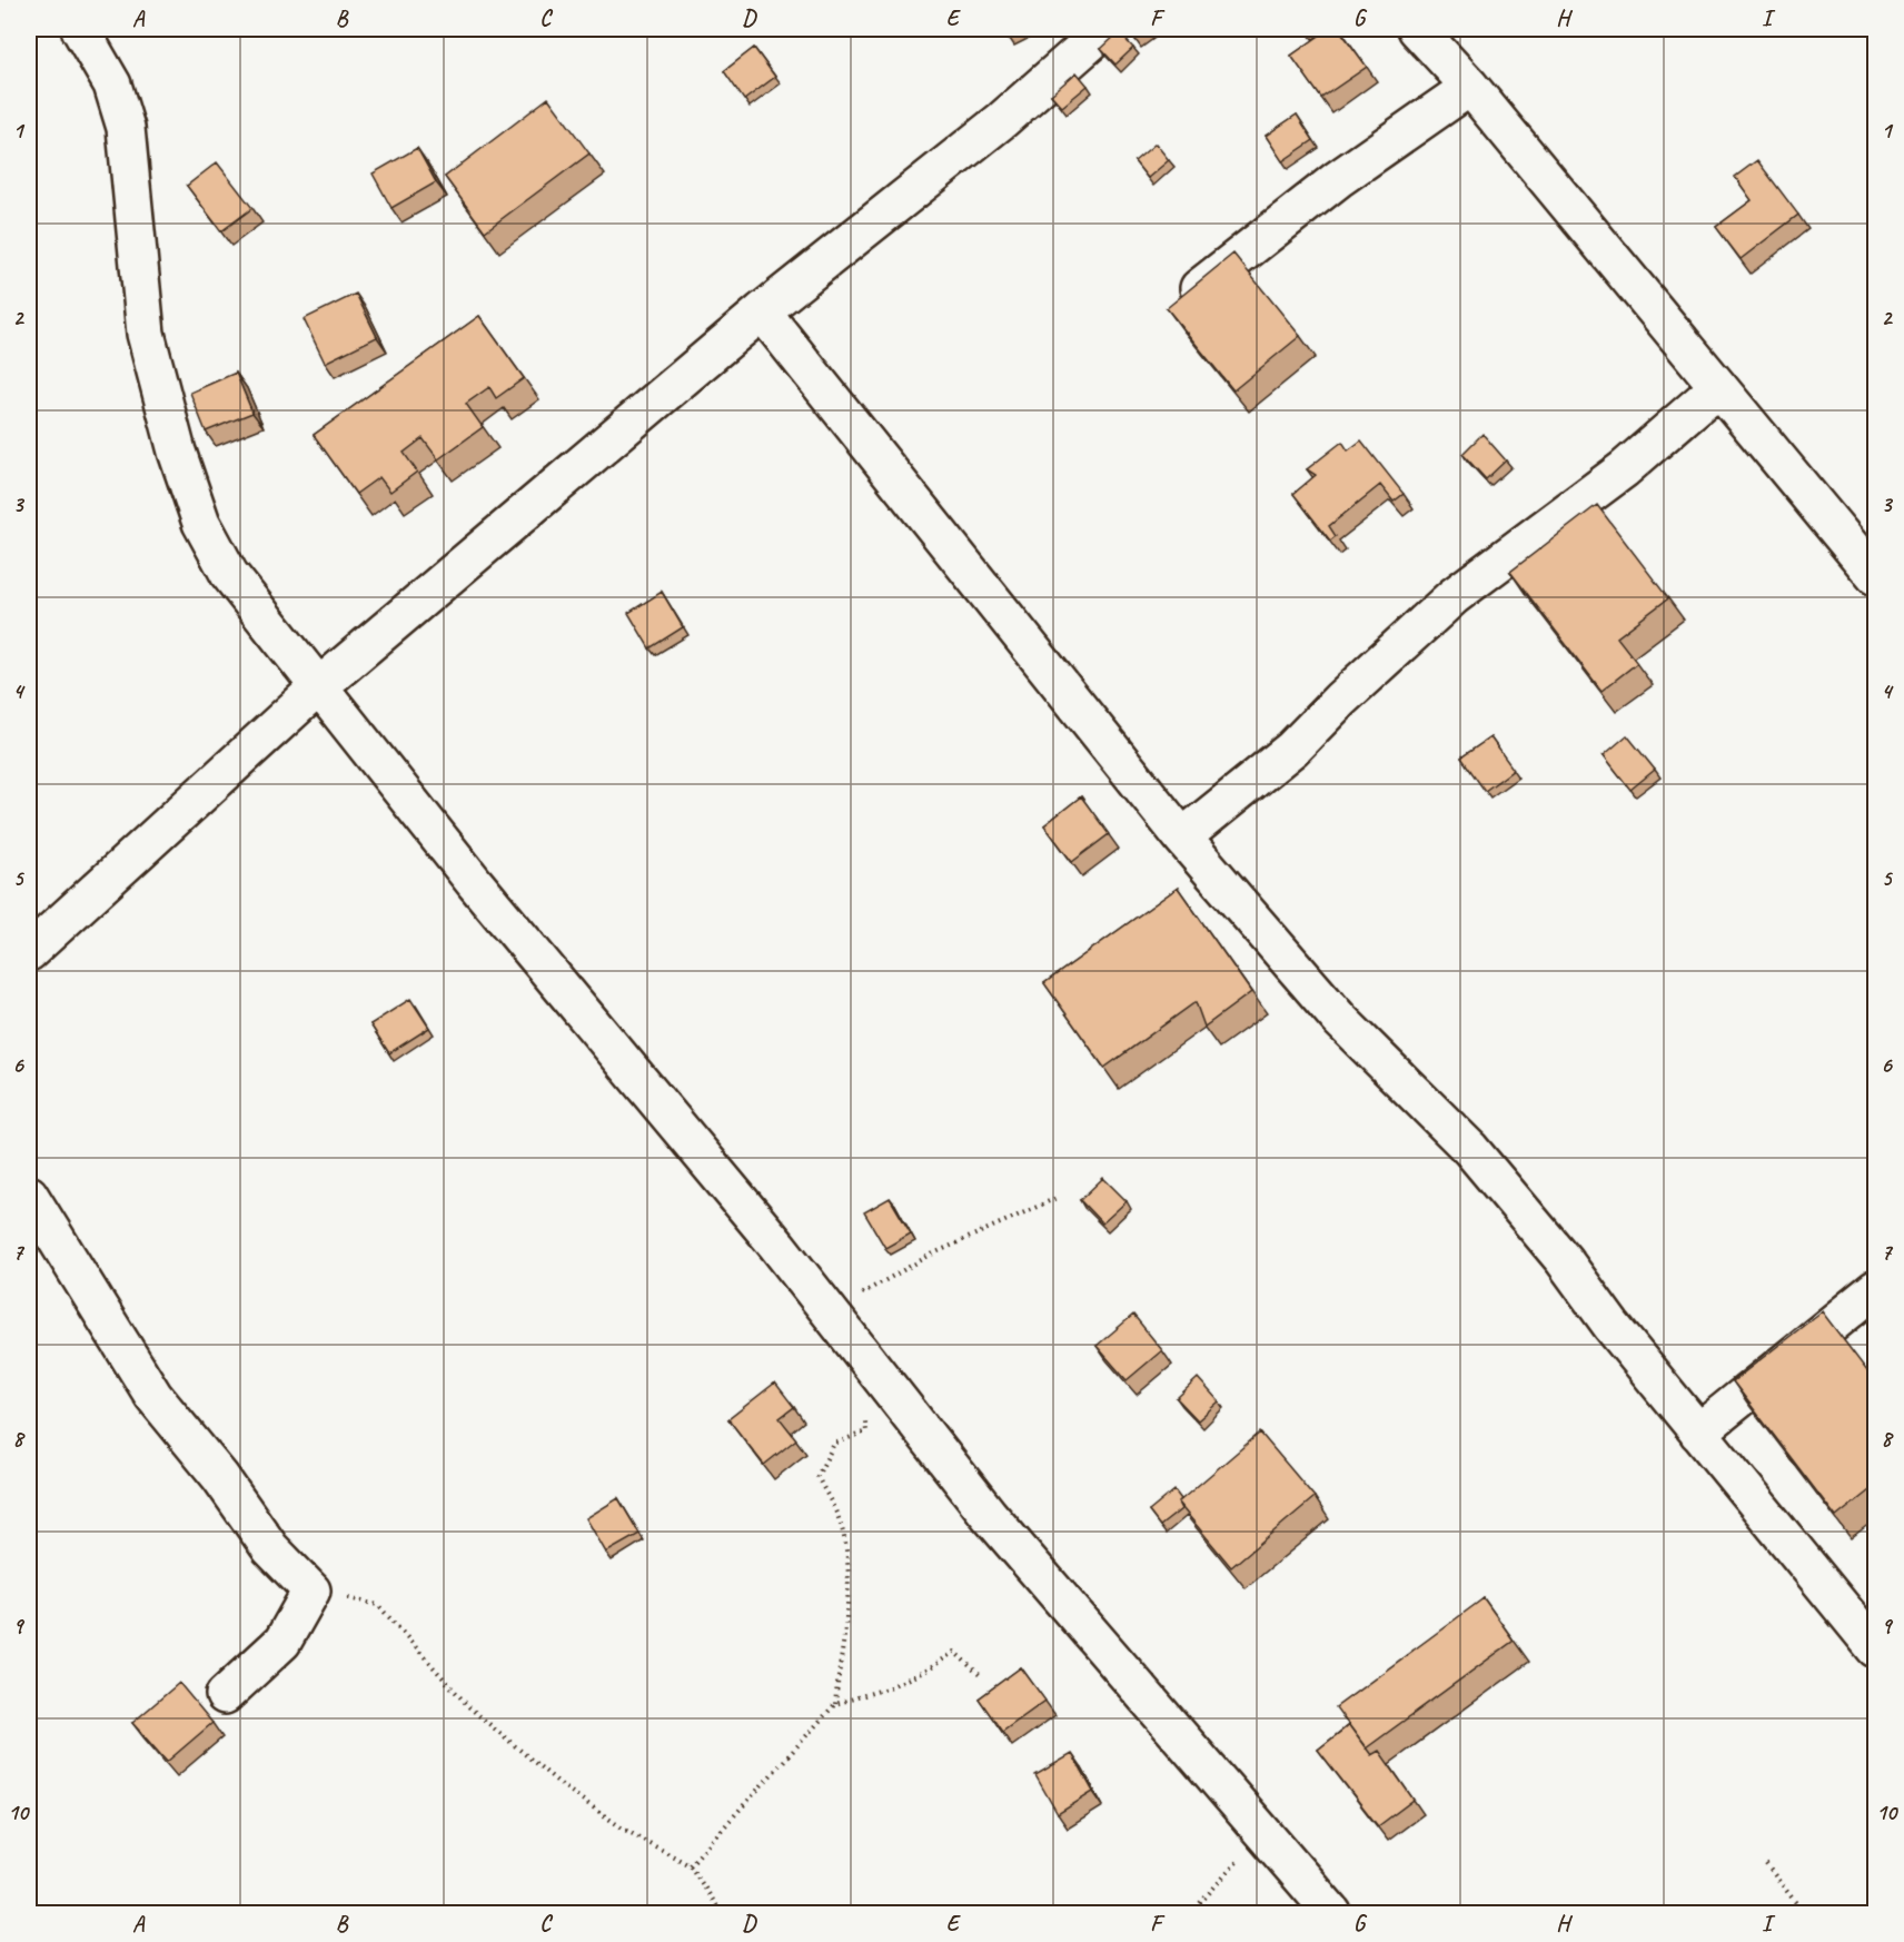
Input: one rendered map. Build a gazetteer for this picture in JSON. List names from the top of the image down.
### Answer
{
  "grid": {
    "columns": [
      "A",
      "B",
      "C",
      "D",
      "E",
      "F",
      "G",
      "H",
      "I"
    ],
    "rows": [
      "1",
      "2",
      "3",
      "4",
      "5",
      "6",
      "7",
      "8",
      "9",
      "10"
    ]
  }
}
